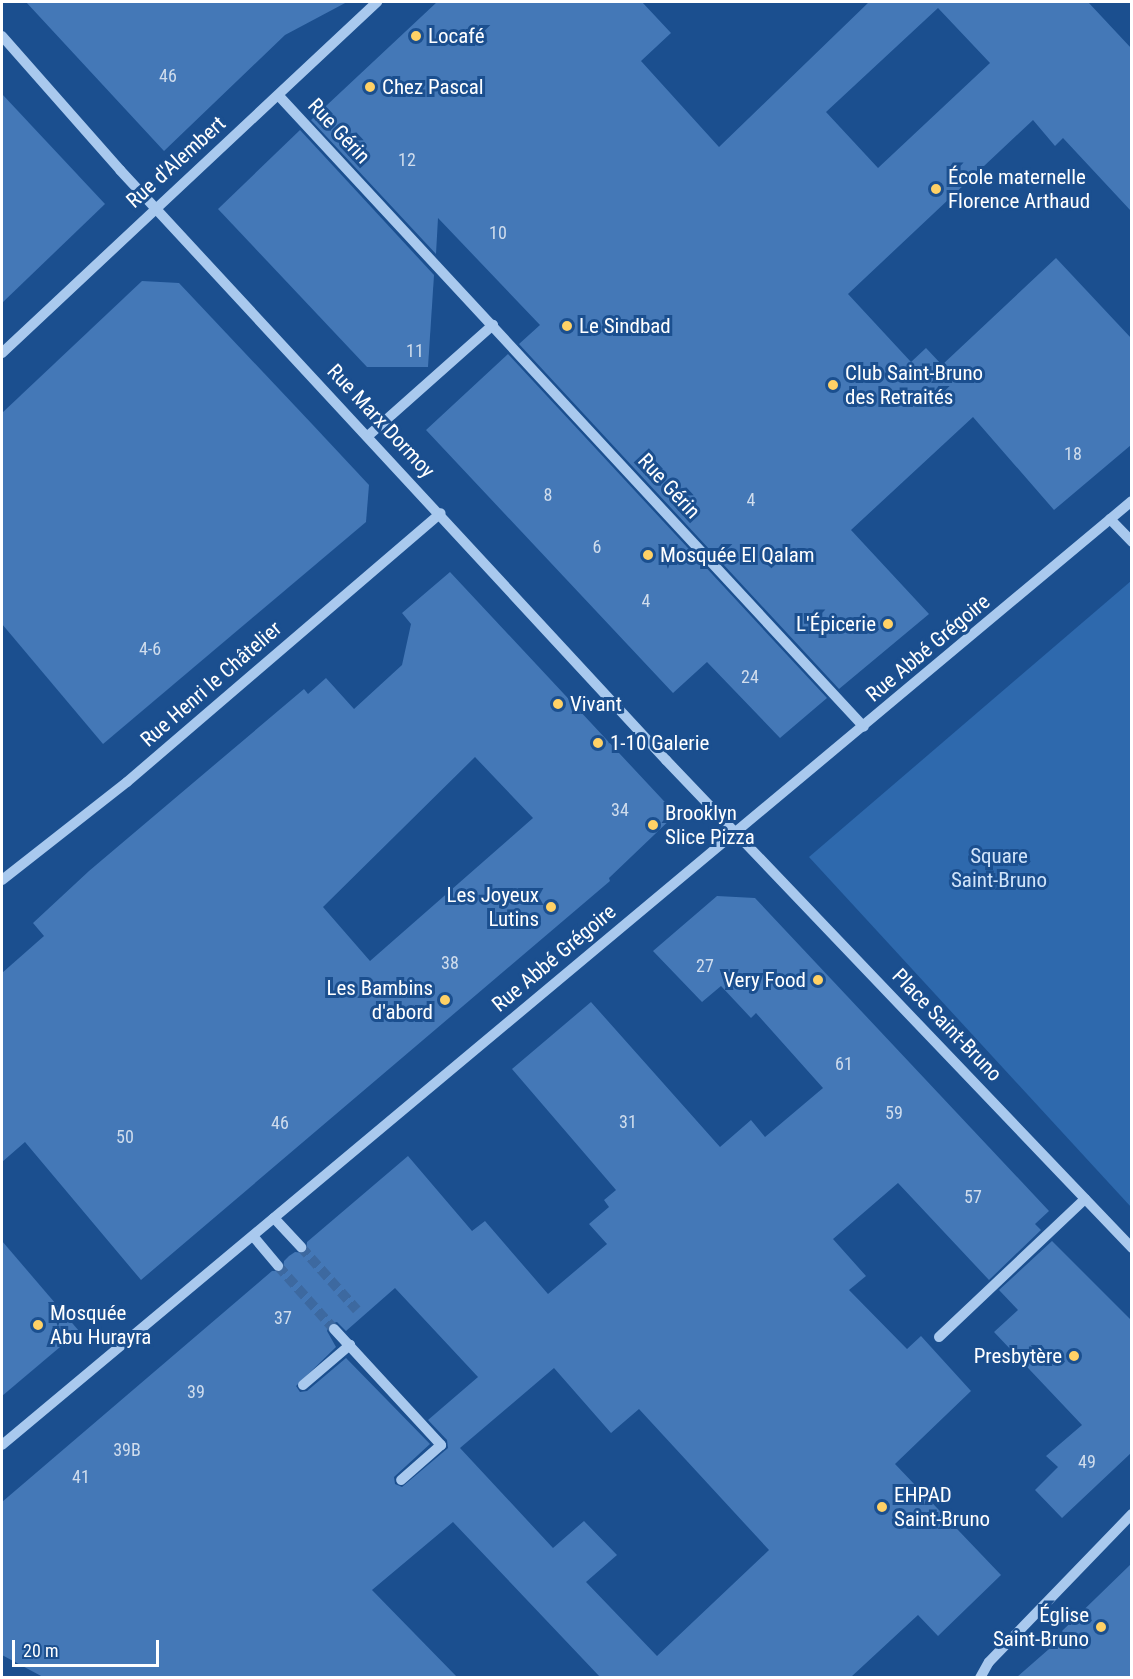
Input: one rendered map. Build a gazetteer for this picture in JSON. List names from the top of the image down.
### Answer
{
  "streets": {
    "street": [
      "Rue Gérin",
      "Rue d'Alembert",
      "Rue Marx Dormoy",
      "Rue Abbé Grégoire",
      "Rue Henri le Châtelier",
      "Place Saint-Bruno"
    ]
  },
  "crossings": [
    ["Rue Gérin", "Rue d'Alembert"],
    ["Rue Gérin", "Rue Abbé Grégoire"],
    ["Rue d'Alembert", "Rue Marx Dormoy"],
    ["Rue Marx Dormoy", "Rue Abbé Grégoire"],
    ["Rue Marx Dormoy", "Rue Henri le Châtelier"],
    ["Rue Marx Dormoy", "Place Saint-Bruno"],
    ["Rue Abbé Grégoire", "Place Saint-Bruno"]
  ],
  "parks": ["Square Saint-Bruno"],
  "places": [
    "Locafé",
    "Chez Pascal",
    "École maternelle Florence Arthaud",
    "Le Sindbad",
    "Club Saint-Bruno des Retraités",
    "Mosquée El Qalam",
    "L'Épicerie",
    "Vivant",
    "1-10 Galerie",
    "Brooklyn Slice Pizza",
    "Les Joyeux Lutins",
    "Very Food",
    "Les Bambins d'abord",
    "Mosquée Abu Hurayra",
    "Presbytère",
    "EHPAD Saint-Bruno",
    "Église Saint-Bruno"
  ],
  "house_numbers": [
    "46",
    "12",
    "10",
    "11",
    "18",
    "8",
    "4",
    "6",
    "4",
    "4-6",
    "24",
    "34",
    "38",
    "27",
    "61",
    "59",
    "31",
    "46",
    "50",
    "57",
    "37",
    "39",
    "39B",
    "49",
    "41"
  ],
  "scale_bar": "20 m"
}
